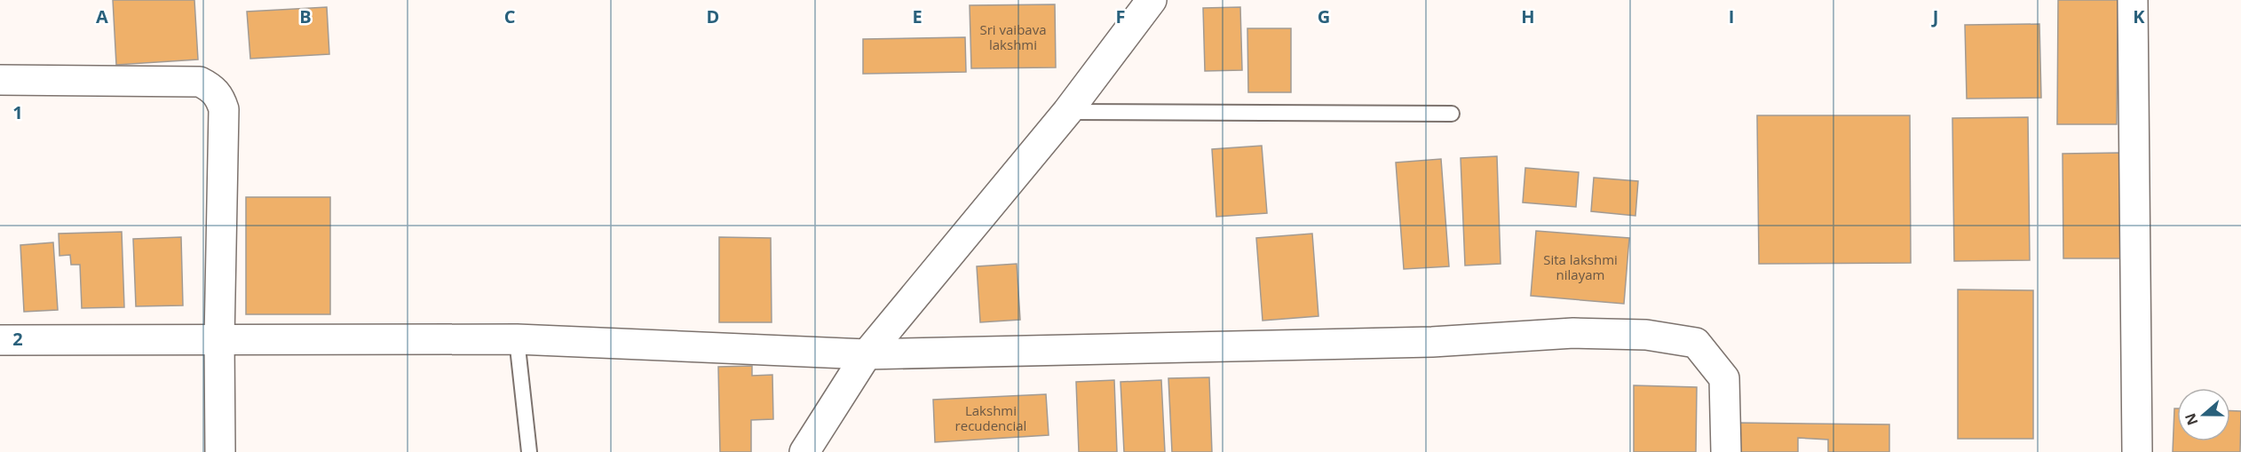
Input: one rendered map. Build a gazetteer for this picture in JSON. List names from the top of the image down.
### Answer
{
  "house_numbers": ["Sri vaibava lakshmi", "Sita lakshmi nilayam", "Lakshmi recudencial"],
  "north": "left",
  "grid": {
    "columns": [
      "A",
      "B",
      "C",
      "D",
      "E",
      "F",
      "G",
      "H",
      "I",
      "J",
      "K"
    ],
    "rows": ["1", "2"]
  }
}
